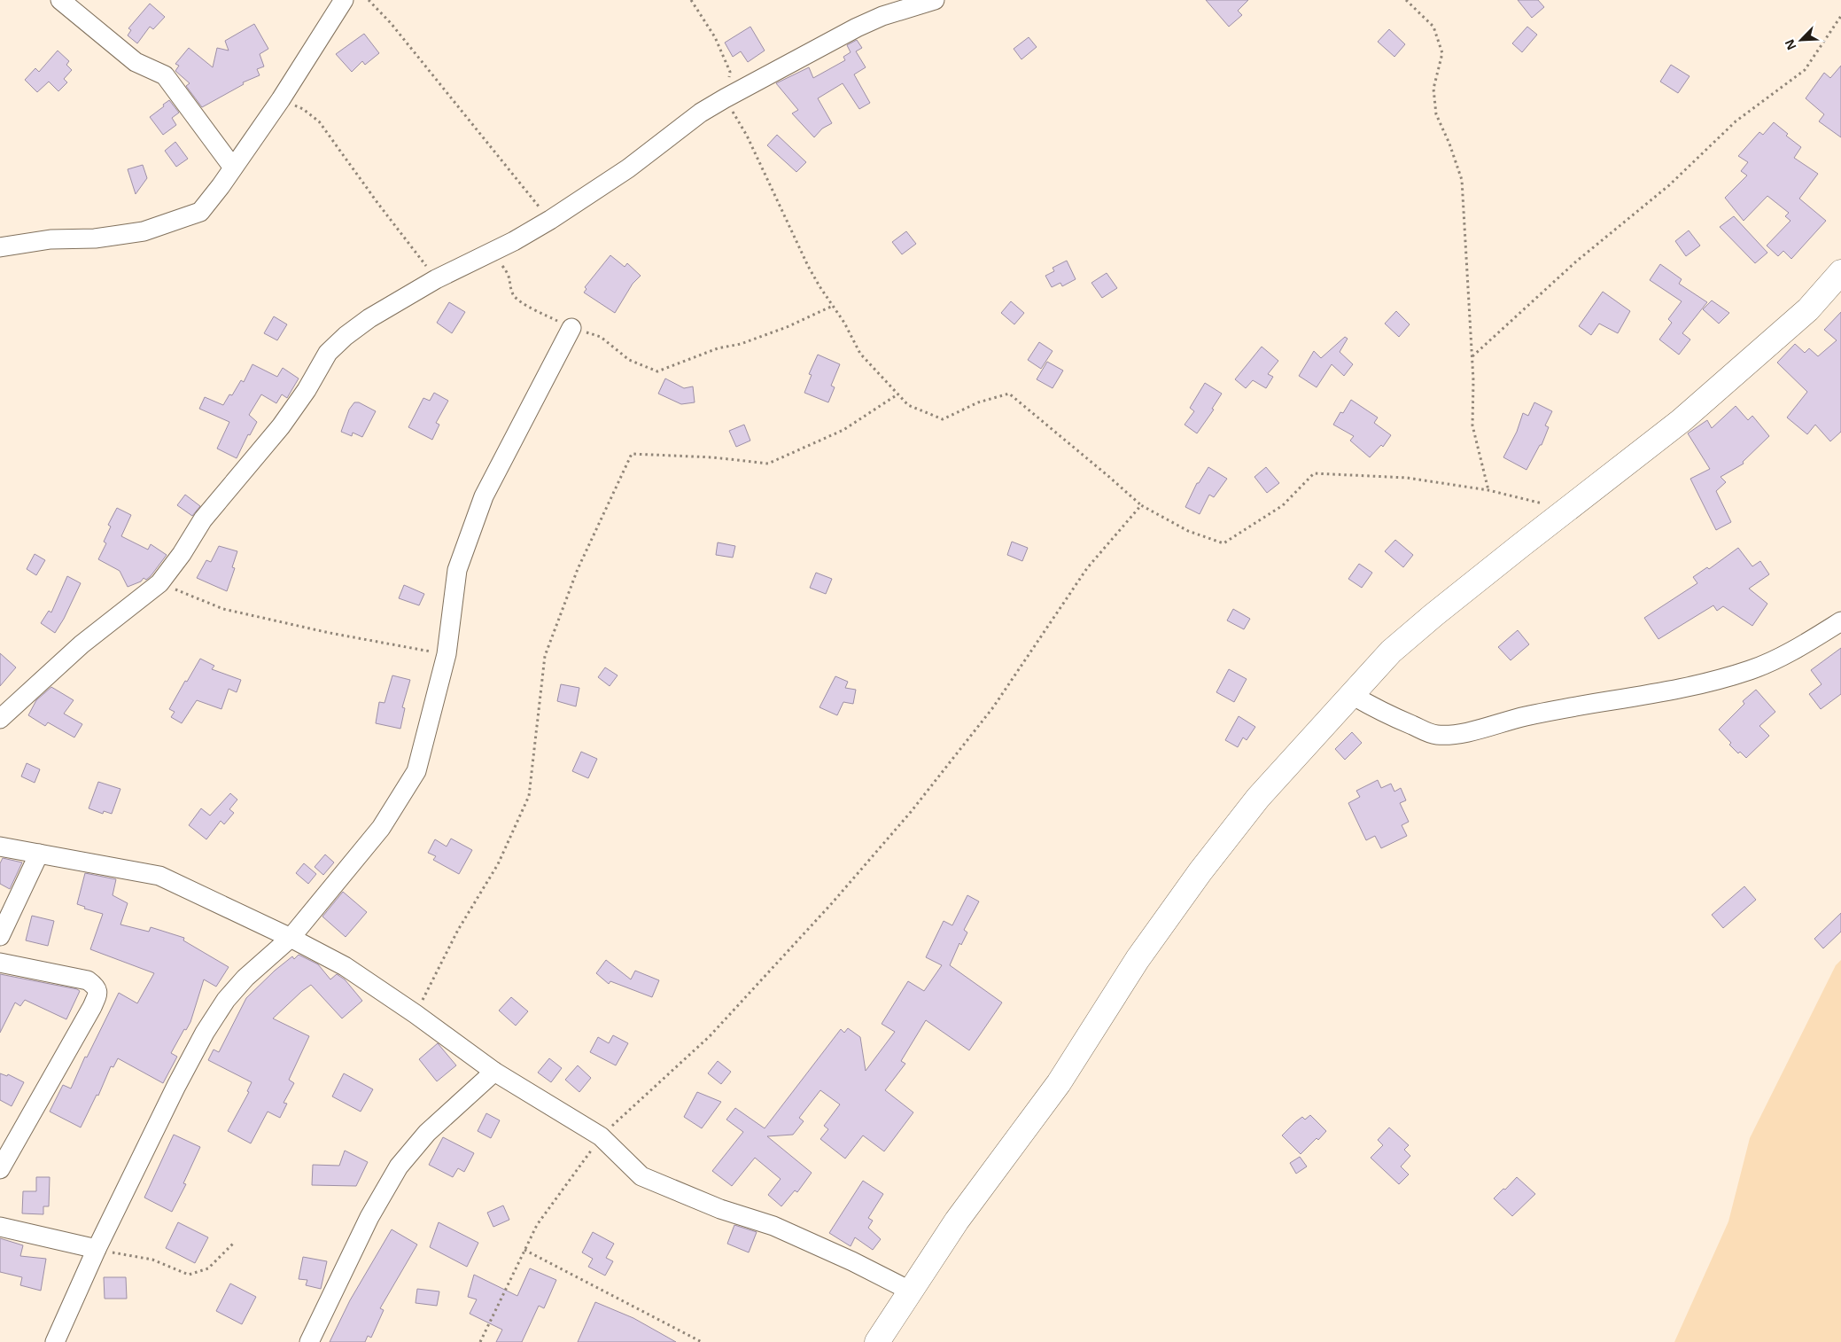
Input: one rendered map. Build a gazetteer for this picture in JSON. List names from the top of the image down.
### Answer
{
  "north": "bottom left"
}
